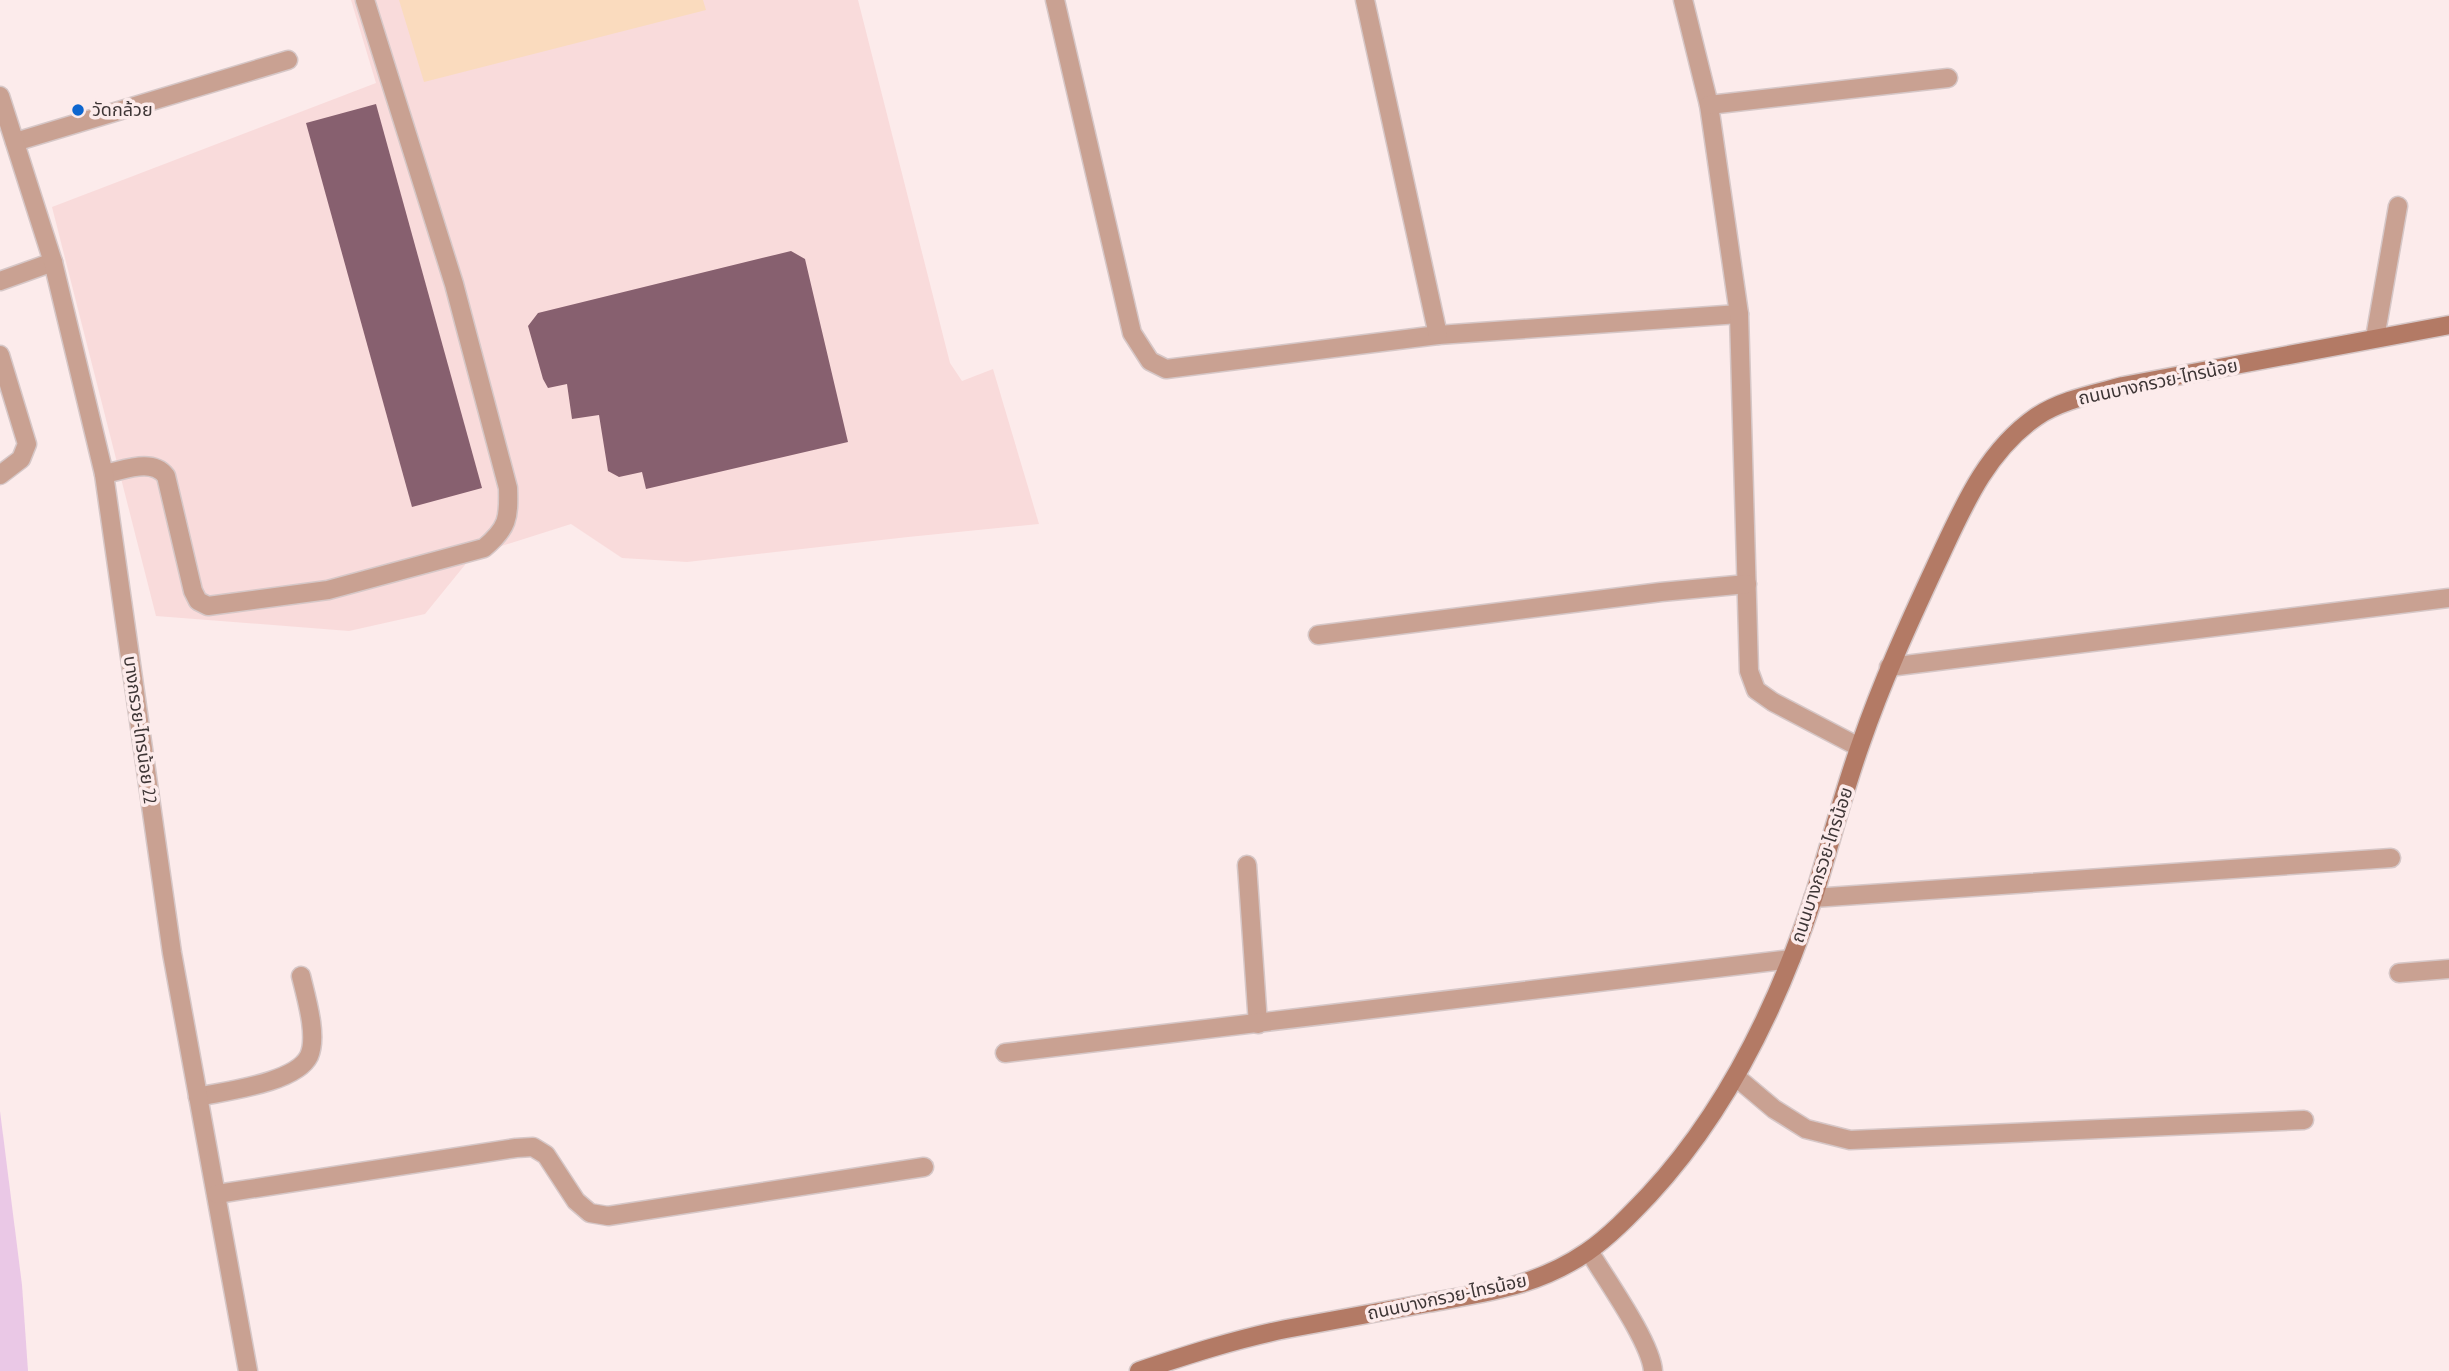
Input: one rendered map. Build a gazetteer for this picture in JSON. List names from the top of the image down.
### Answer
{
  "streets": {
    "main road": ["ถนนบางกรวย-ไทรน้อย"],
    "street": ["บางกรวย-ไทรน้อย 22"]
  },
  "places": ["วัดกล้วย"]
}
